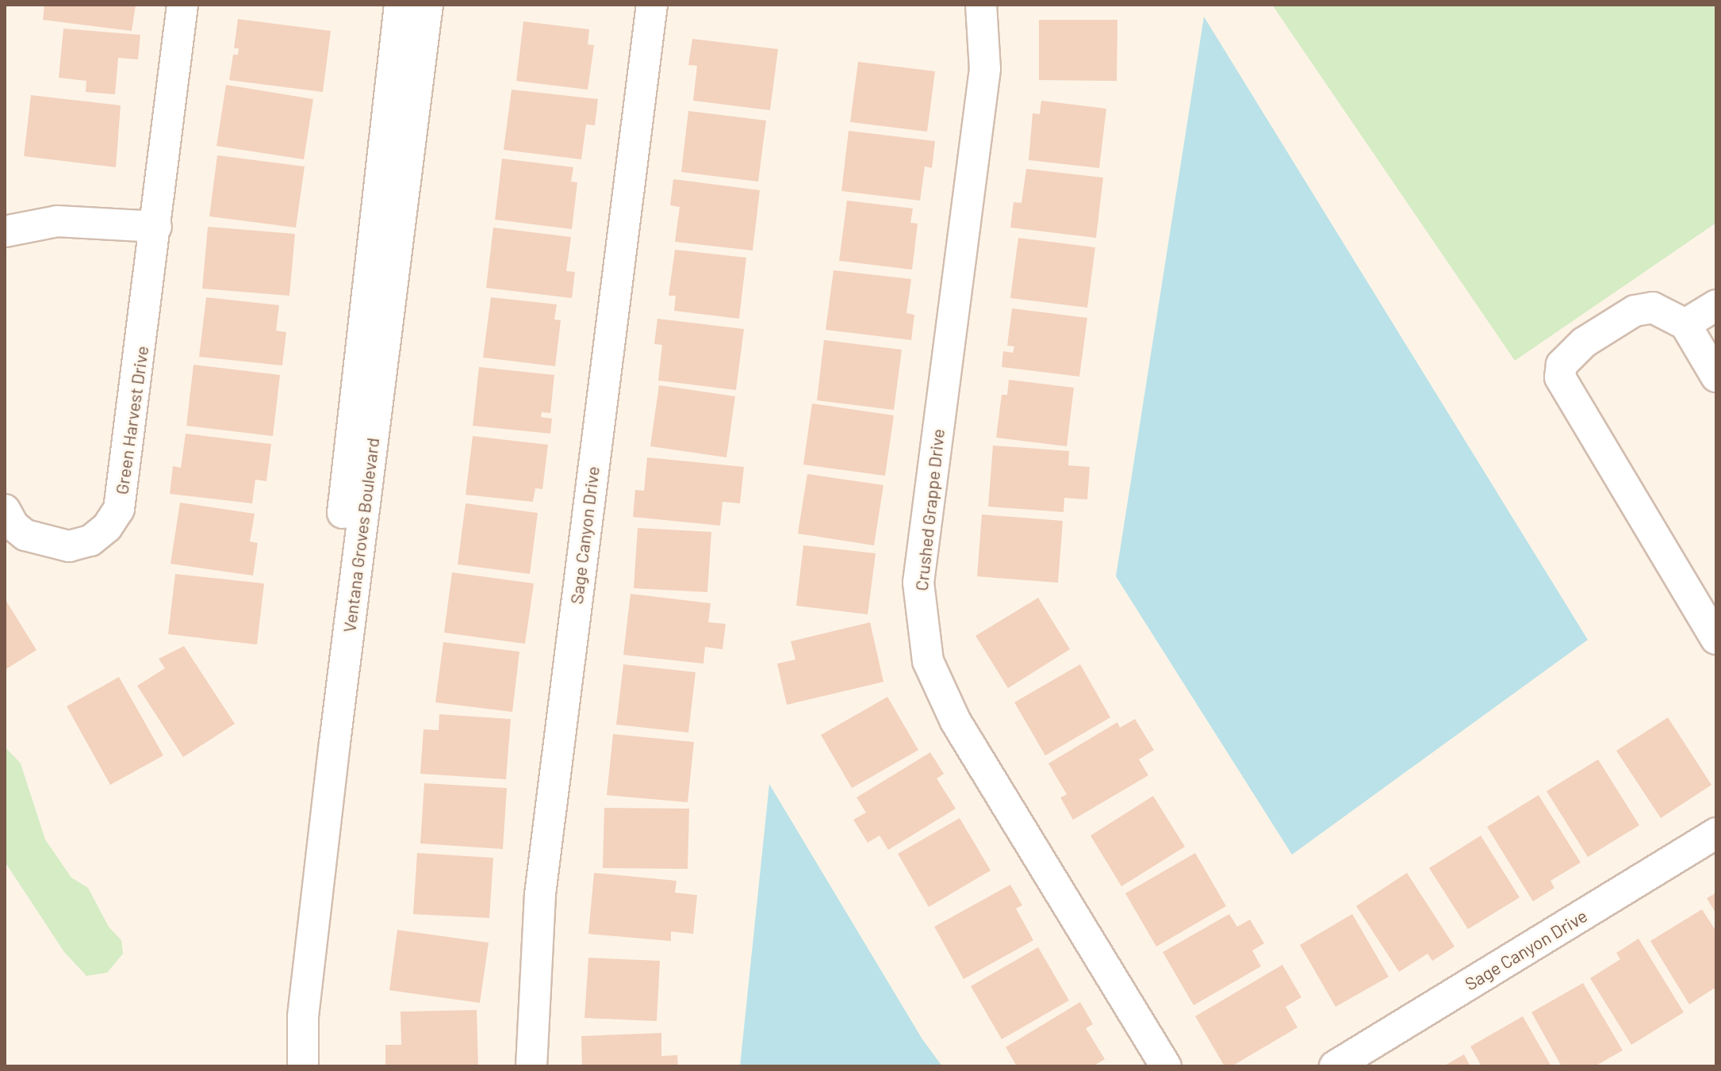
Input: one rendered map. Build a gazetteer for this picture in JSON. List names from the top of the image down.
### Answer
{
  "streets": {
    "street": [
      "Green Harvest Drive",
      "Crushed Grappe Drive",
      "Ventana Groves Boulevard",
      "Sage Canyon Drive"
    ]
  }
}
